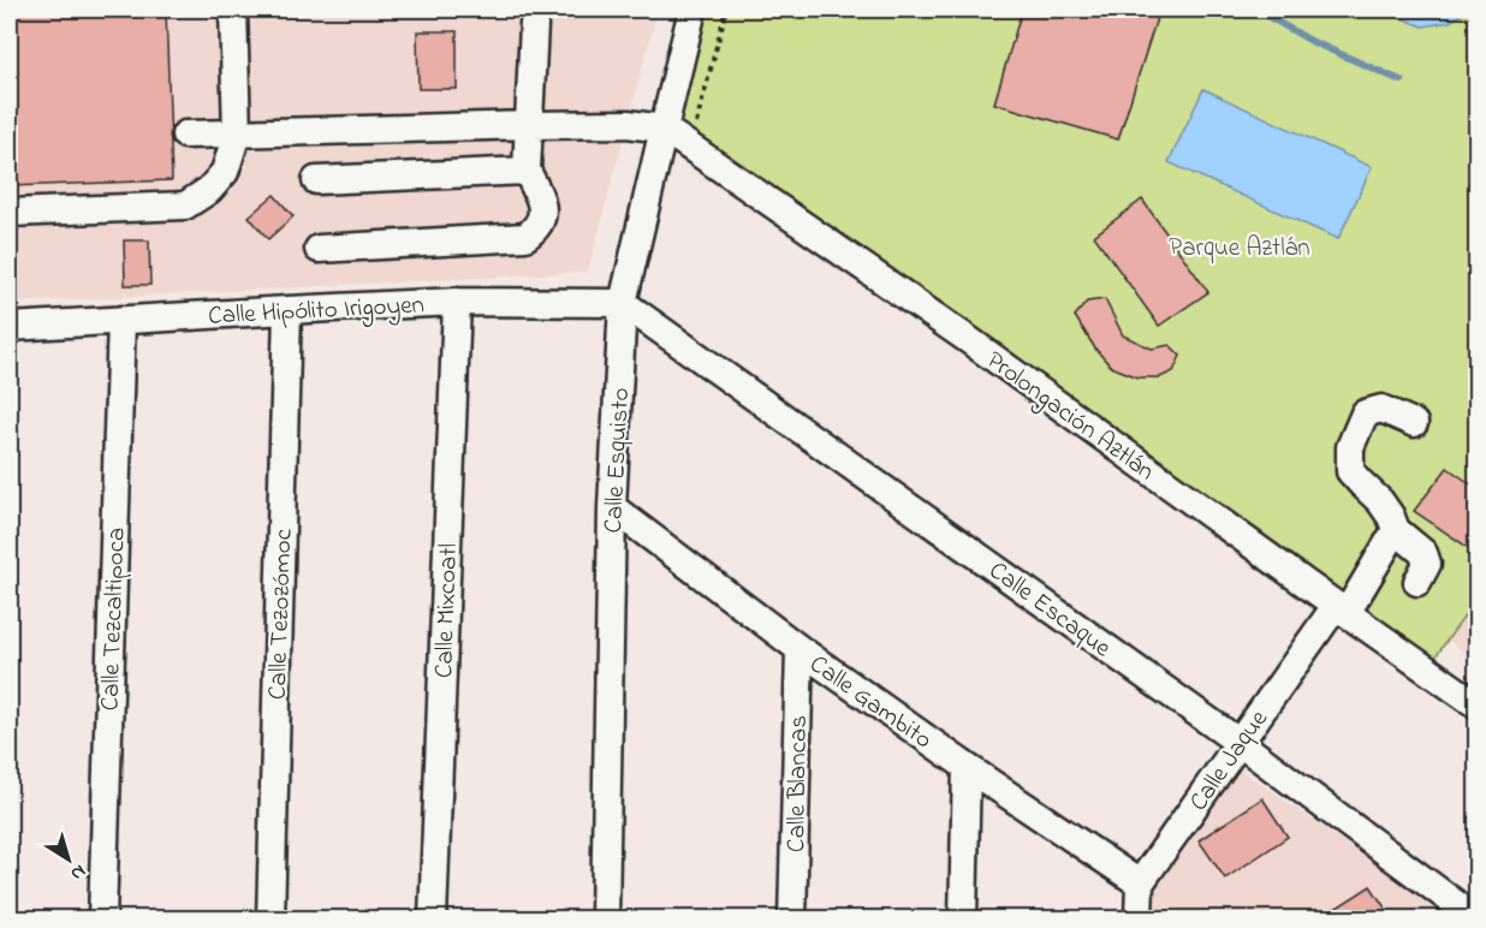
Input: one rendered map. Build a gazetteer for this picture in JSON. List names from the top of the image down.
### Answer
{
  "streets": {
    "street": [
      "Calle Hipólito Irigoyen",
      "Prolongación Aztlán",
      "Calle Esquisto",
      "Calle Escaque",
      "Calle Mixcoatl",
      "Calle Tezozómoc",
      "Calle Tezcaltipoca",
      "Calle Gambito",
      "Calle Jaque",
      "Calle Blancas"
    ]
  },
  "crossings": [
    ["Calle Hipólito Irigoyen", "Calle Esquisto"],
    ["Calle Hipólito Irigoyen", "Calle Escaque"],
    ["Calle Hipólito Irigoyen", "Calle Mixcoatl"],
    ["Calle Hipólito Irigoyen", "Calle Tezozómoc"],
    ["Calle Hipólito Irigoyen", "Calle Tezcaltipoca"],
    ["Prolongación Aztlán", "Calle Esquisto"],
    ["Prolongación Aztlán", "Calle Jaque"],
    ["Calle Esquisto", "Calle Escaque"],
    ["Calle Esquisto", "Calle Gambito"],
    ["Calle Escaque", "Calle Jaque"],
    ["Calle Gambito", "Calle Jaque"],
    ["Calle Gambito", "Calle Blancas"]
  ],
  "parks": ["Parque Aztlán"],
  "north": "bottom right"
}
